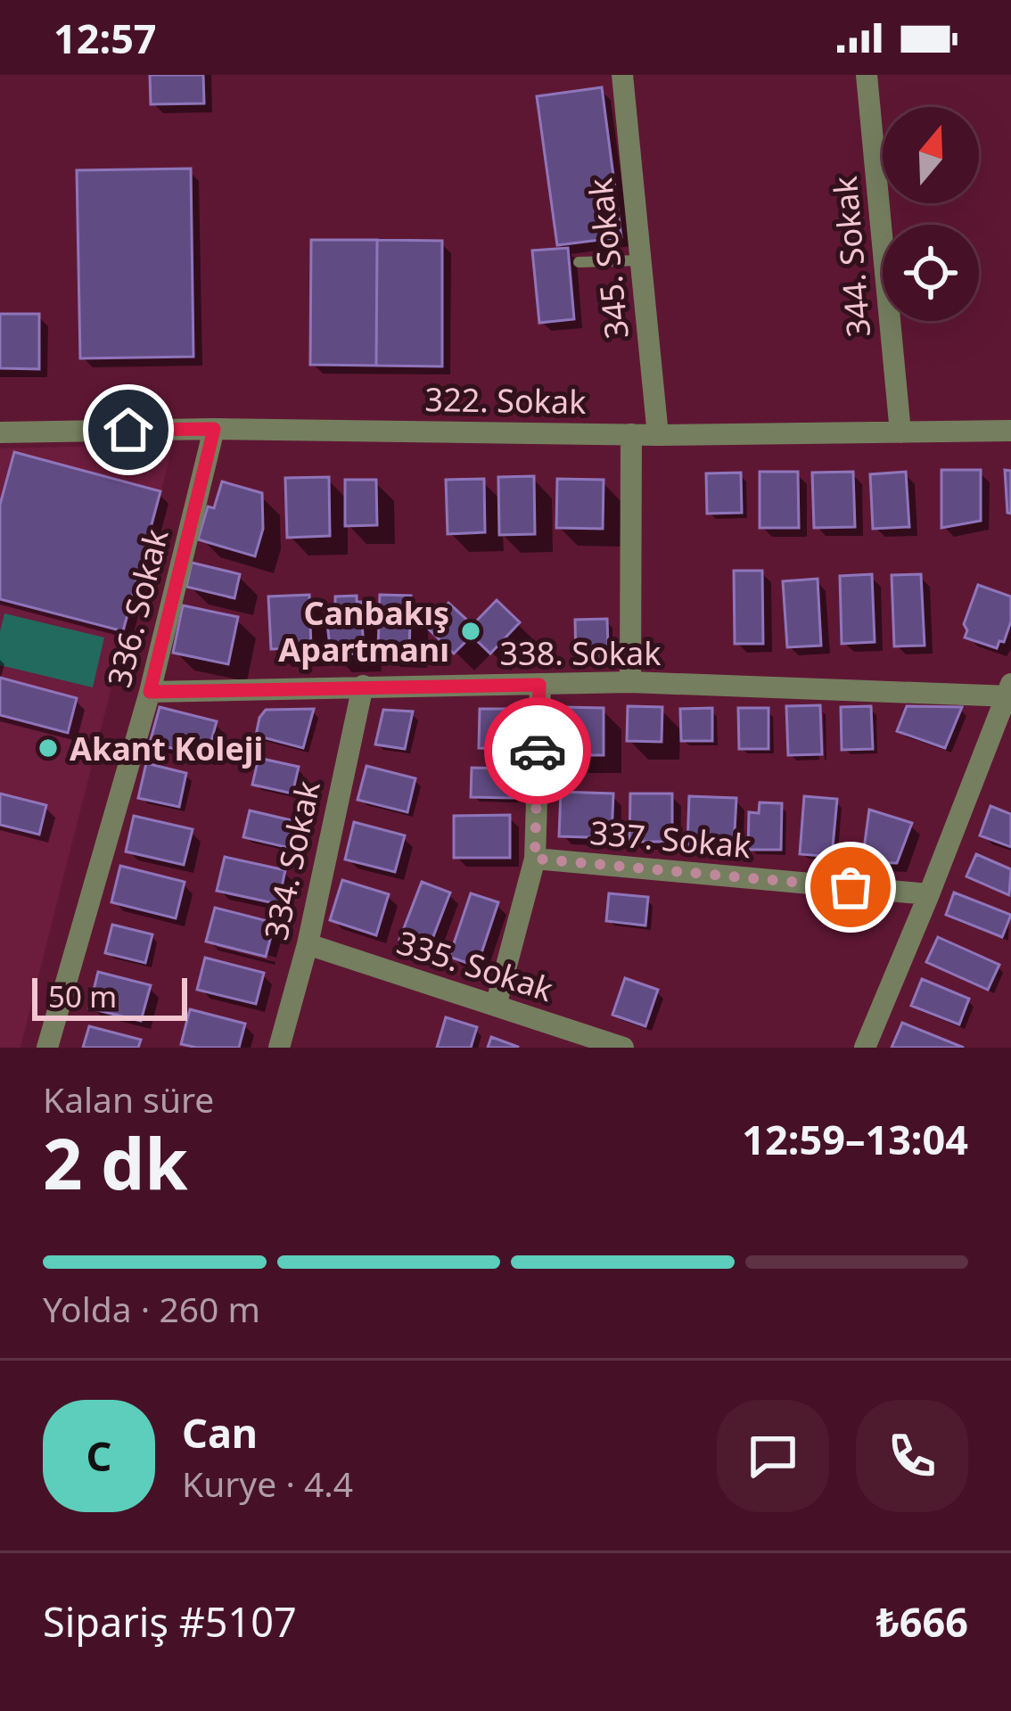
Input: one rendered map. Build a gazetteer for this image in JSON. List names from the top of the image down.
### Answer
{
  "streets": {
    "street": [
      "344. Sokak",
      "345. Sokak",
      "322. Sokak",
      "336. Sokak",
      "338. Sokak",
      "337. Sokak",
      "334. Sokak",
      "335. Sokak"
    ]
  },
  "crossings": [
    ["344. Sokak", "322. Sokak"],
    ["345. Sokak", "322. Sokak"],
    ["322. Sokak", "336. Sokak"],
    ["336. Sokak", "338. Sokak"],
    ["338. Sokak", "334. Sokak"],
    ["334. Sokak", "335. Sokak"]
  ],
  "places": ["Canbakış Apartmanı", "Akant Koleji"],
  "scale_bar": "50 m",
  "north": "top",
  "page": {
    "status": "12:57",
    "scale": "50 m",
    "heading": ["2 dk", "Kalan süre", "12:59–13:04"],
    "panel": [
      "Can",
      "Kurye · 4.4",
      "Sipariş #5107",
      "₺666"
    ],
    "bar": "Yolda · 260 m",
    "round": "C"
  }
}
